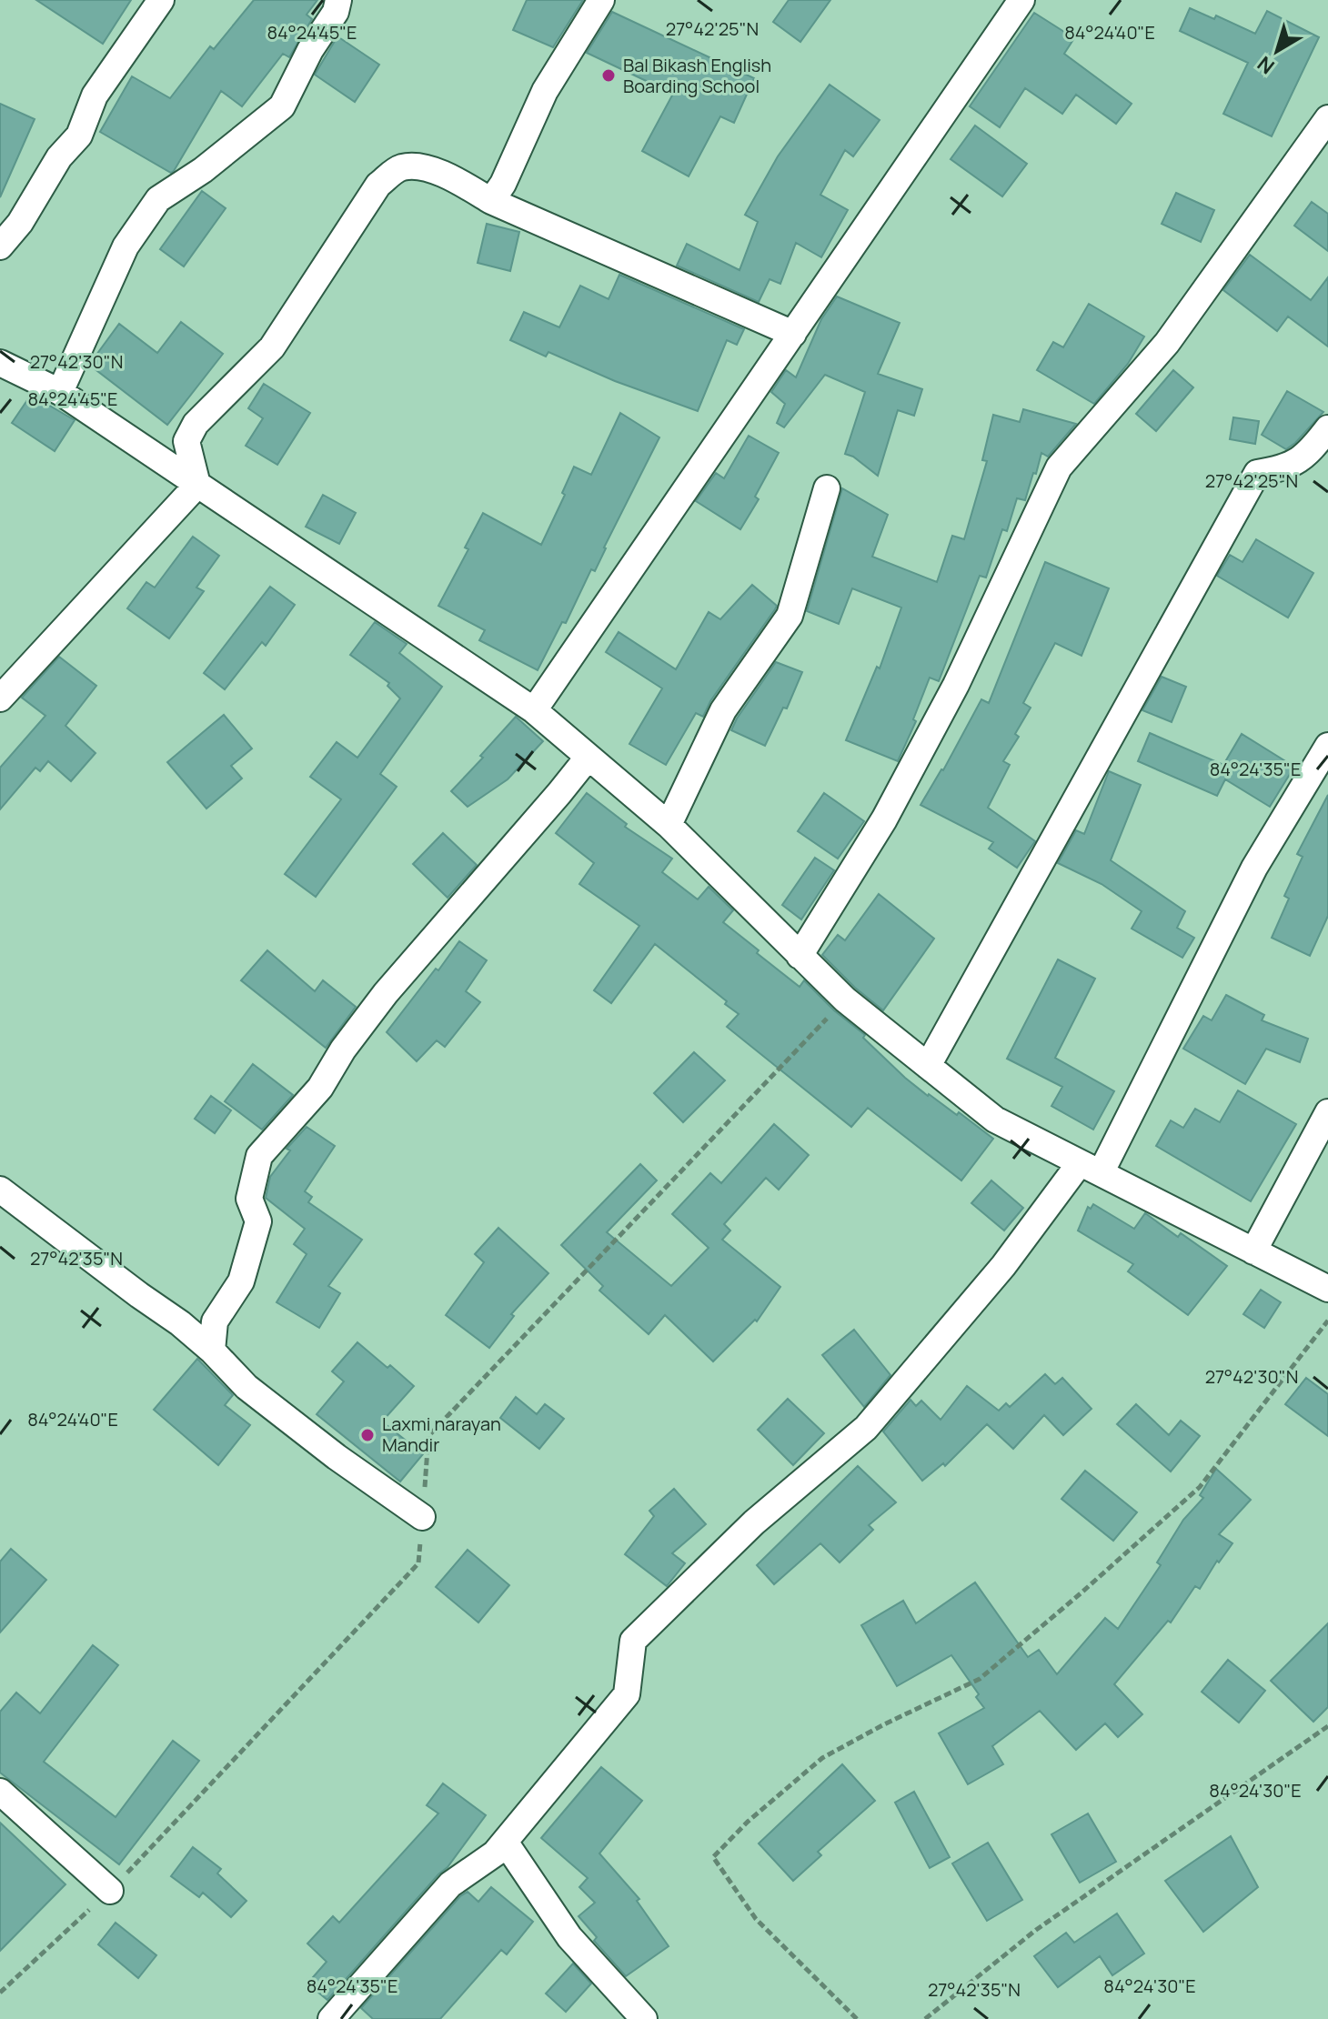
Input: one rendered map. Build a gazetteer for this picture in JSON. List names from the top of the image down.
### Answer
{
  "places": ["Bal Bikash English Boarding School", "Laxmi narayan Mandir"],
  "north": "bottom left",
  "coordinates": [
    "27°42'25\"N",
    "84°24'45\"E",
    "84°24'40\"E",
    "27°42'30\"N",
    "84°24'35\"E",
    "27°42'35\"N",
    "84°24'30\"E"
  ]
}
